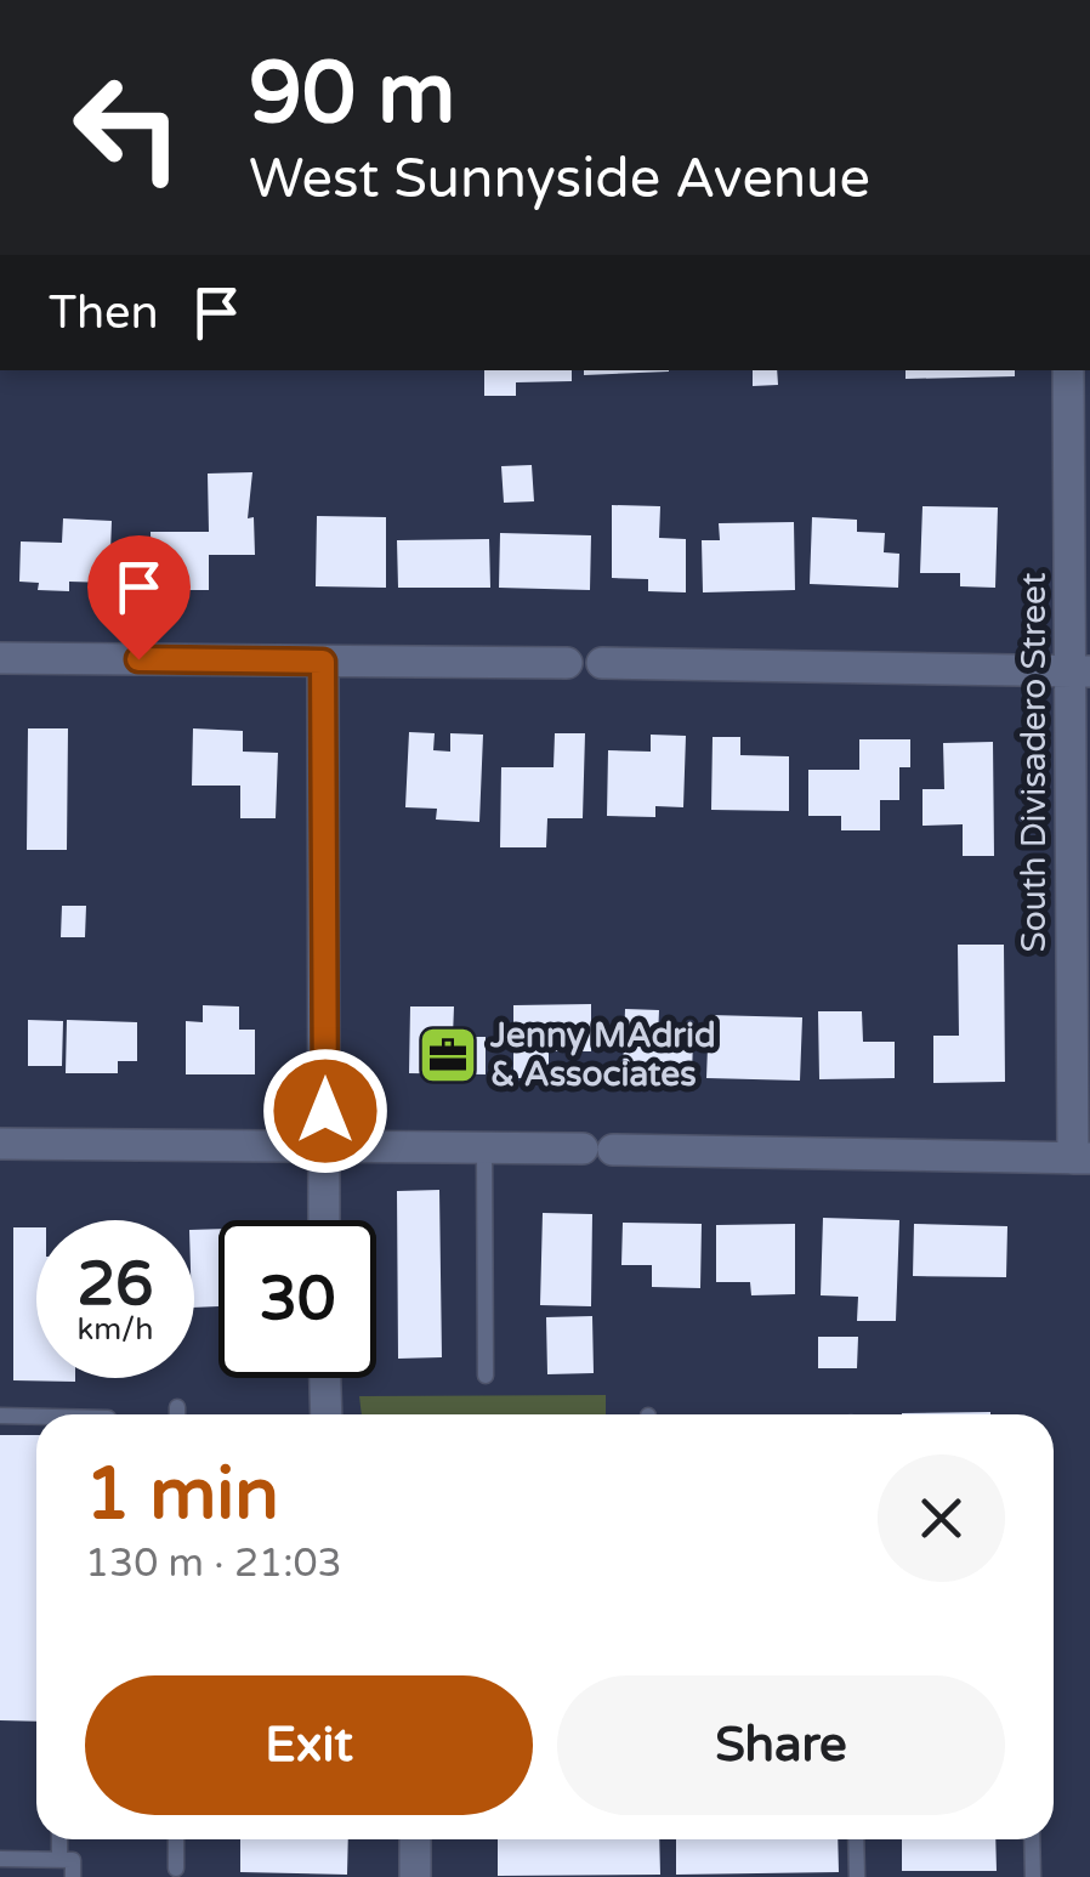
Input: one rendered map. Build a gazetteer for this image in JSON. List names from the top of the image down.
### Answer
{
  "streets": {
    "street": ["South Divisadero Street"]
  },
  "places": {
    "office": ["Jenny MAdrid & Associates"]
  },
  "page": {
    "turn": ["90 m", "West Sunnyside Avenue"],
    "then": "Then",
    "speed": "26 km/h",
    "limit": "30",
    "heading": ["1 min", "130 m · 21:03"],
    "buttons": ["Exit", "Share"]
  }
}
